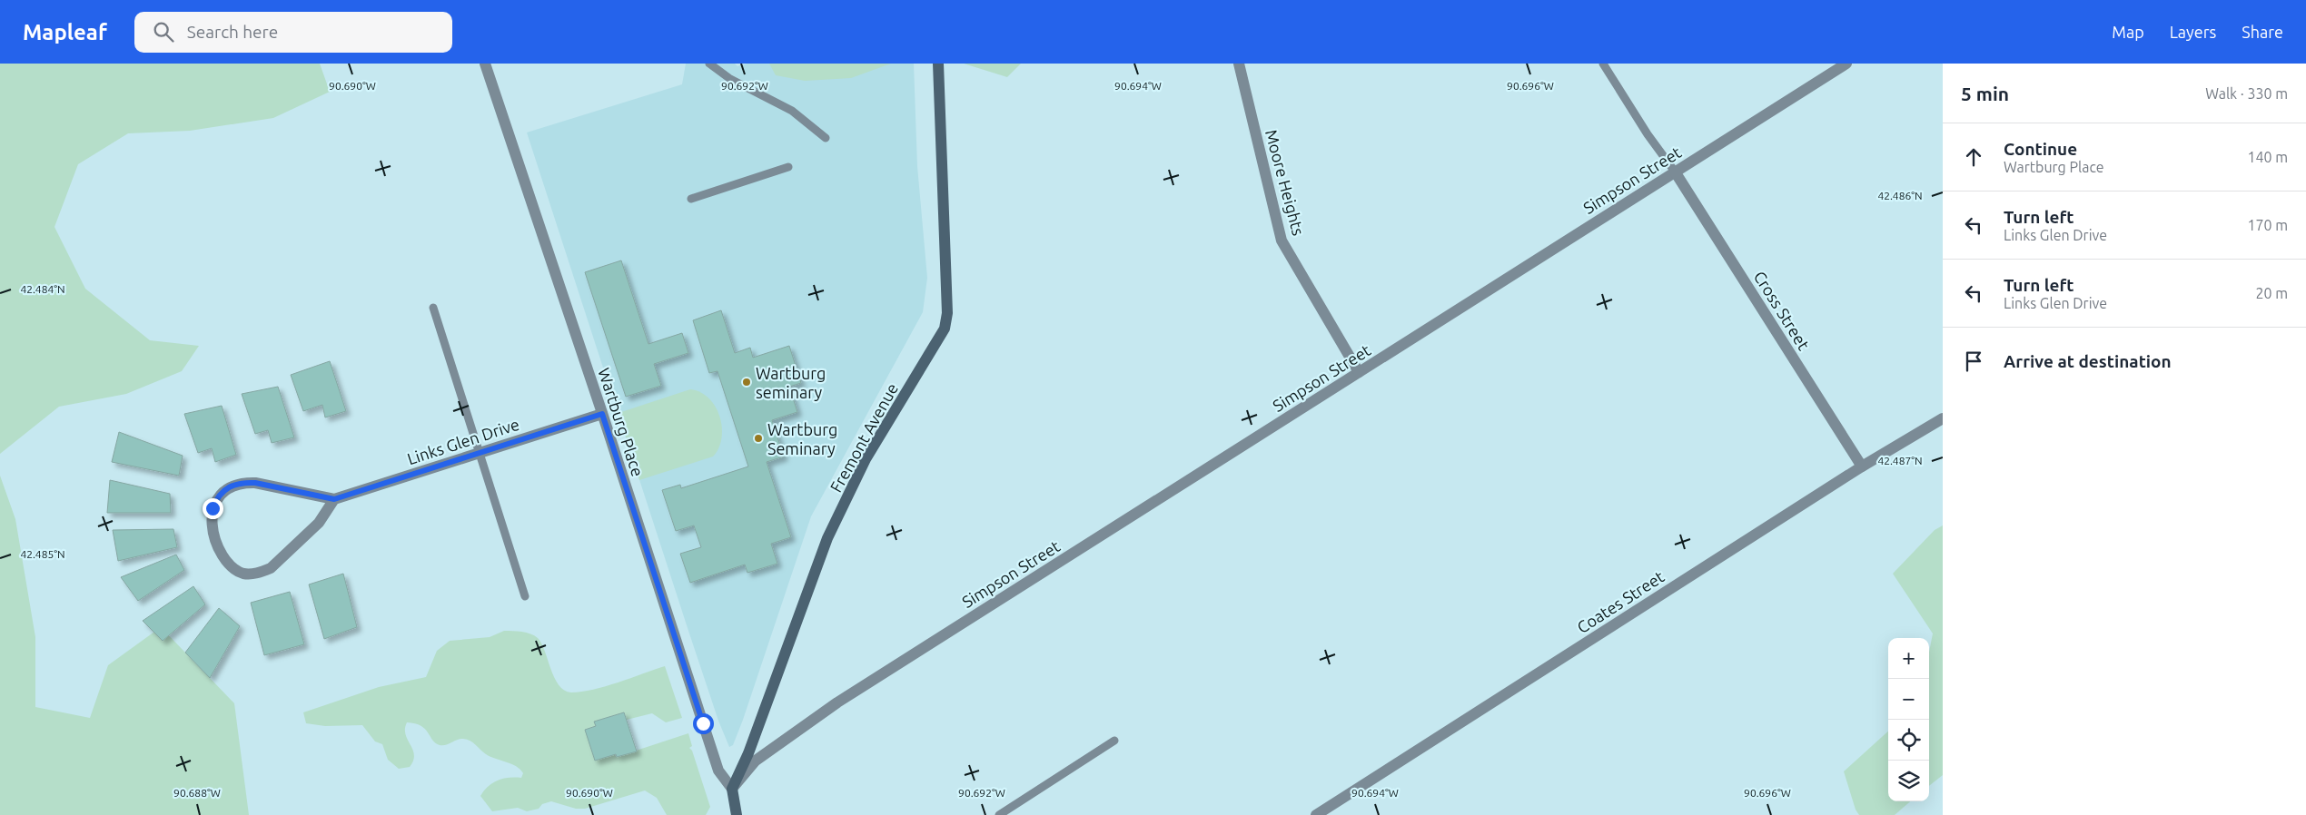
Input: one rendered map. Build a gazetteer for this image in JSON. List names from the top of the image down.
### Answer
{
  "streets": {
    "main road": ["Fremont Avenue"],
    "street": [
      "Simpson Street",
      "Moore Heights",
      "Cross Street",
      "Wartburg Place",
      "Links Glen Drive",
      "Coates Street"
    ]
  },
  "crossings": [
    ["Simpson Street", "Moore Heights"],
    ["Simpson Street", "Cross Street"],
    ["Simpson Street", "Wartburg Place"],
    ["Simpson Street", "Fremont Avenue"],
    ["Cross Street", "Coates Street"],
    ["Wartburg Place", "Fremont Avenue"],
    ["Wartburg Place", "Links Glen Drive"]
  ],
  "places": ["Wartburg seminary", "Wartburg Seminary"],
  "page": {
    "header": "Mapleaf",
    "search": "Search here",
    "nav": ["Map", "Layers", "Share"],
    "heading": ["5 min", "Walk · 330 m"],
    "list": [
      ["Continue", "Wartburg Place", "140 m"],
      ["Turn left", "Links Glen Drive", "170 m"],
      ["Turn left", "Links Glen Drive", "20 m"],
      "Arrive at destination"
    ],
    "map_buttons": ["+", "−"]
  },
  "coordinates": [
    "90.690°W",
    "90.692°W",
    "90.694°W",
    "90.696°W",
    "42.486°N",
    "42.484°N",
    "42.487°N",
    "42.485°N",
    "90.688°W"
  ]
}
